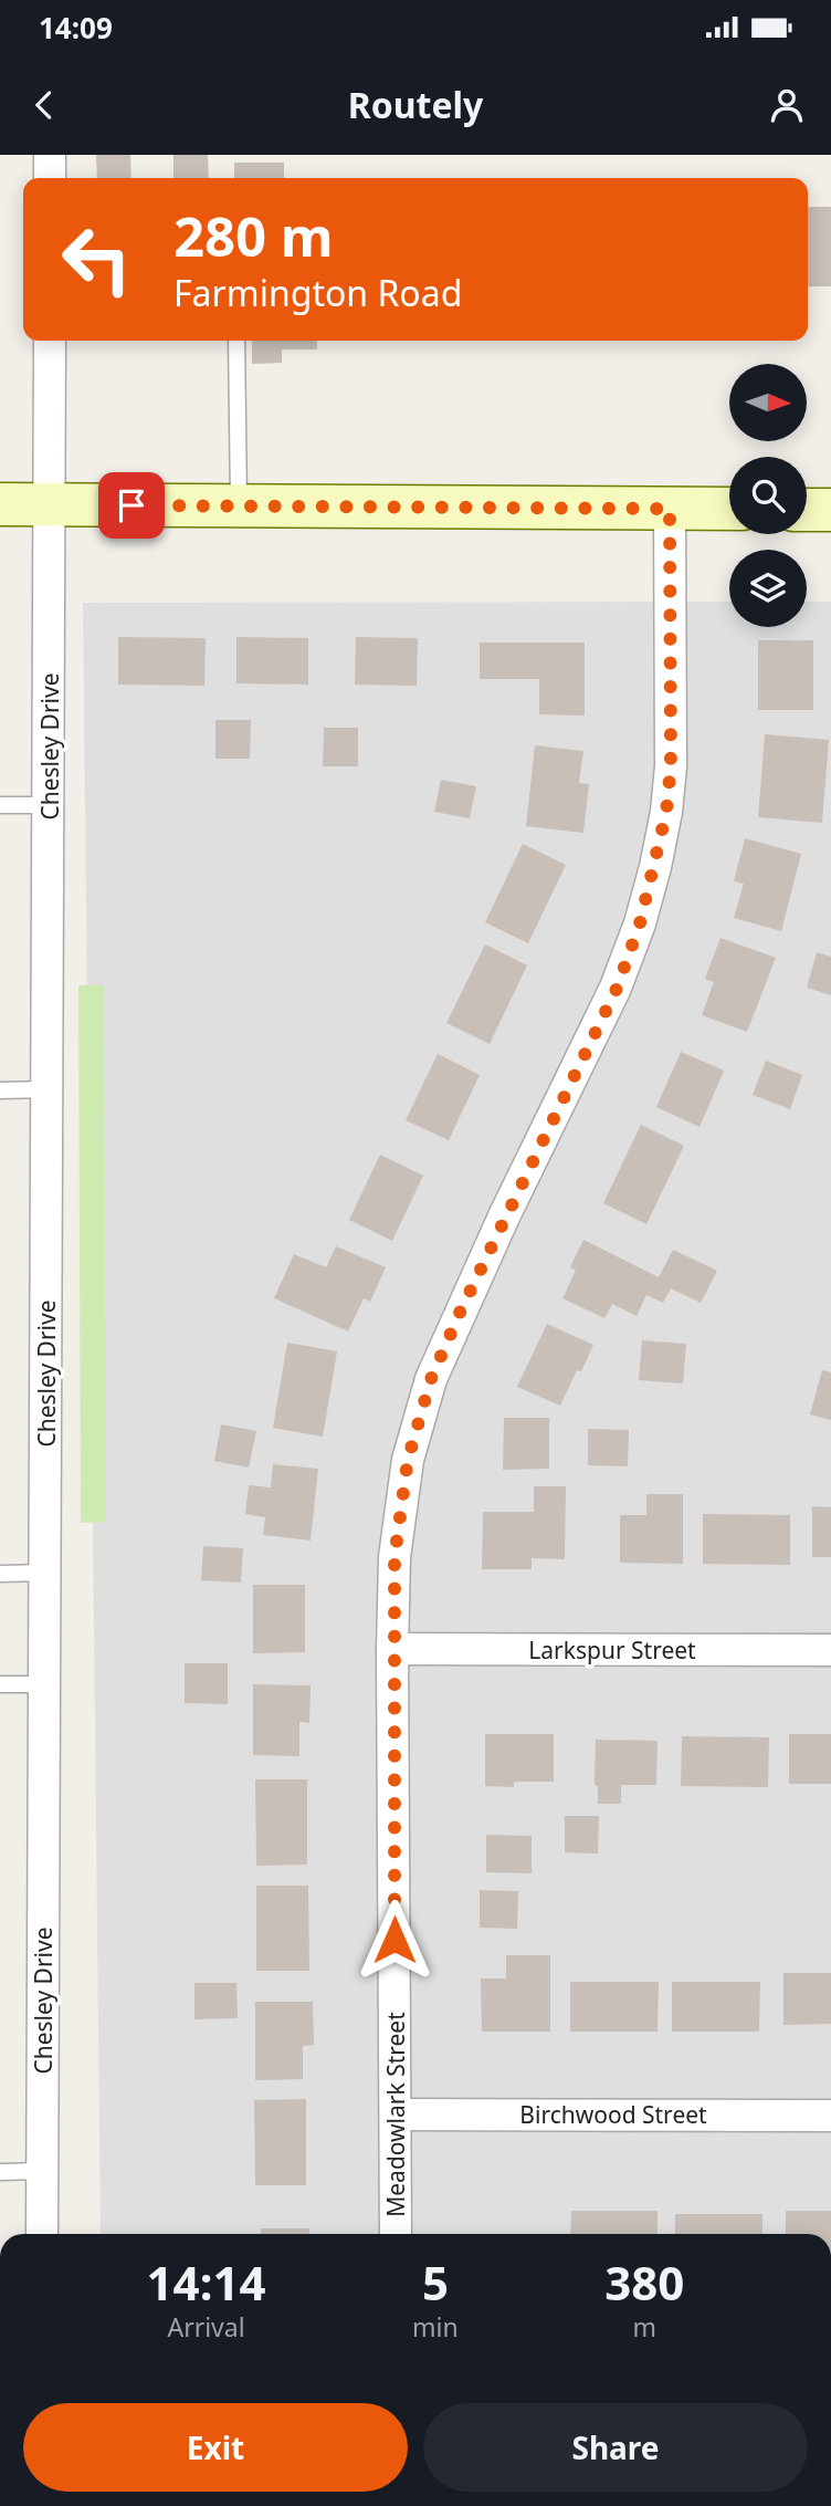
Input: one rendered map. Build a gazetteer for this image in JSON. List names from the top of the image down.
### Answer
{
  "streets": {
    "street": [
      "Chesley Drive",
      "Larkspur Street",
      "Meadowlark Street",
      "Birchwood Street"
    ]
  },
  "crossings": [
    ["Larkspur Street", "Meadowlark Street"],
    ["Meadowlark Street", "Birchwood Street"]
  ],
  "north": "right",
  "page": {
    "status": "14:09",
    "header": "Routely",
    "turn": ["280 m", "Farmington Road"],
    "eta": [
      "14:14",
      "Arrival",
      "5",
      "min",
      "380",
      "m"
    ],
    "buttons": ["Exit", "Share"]
  }
}
